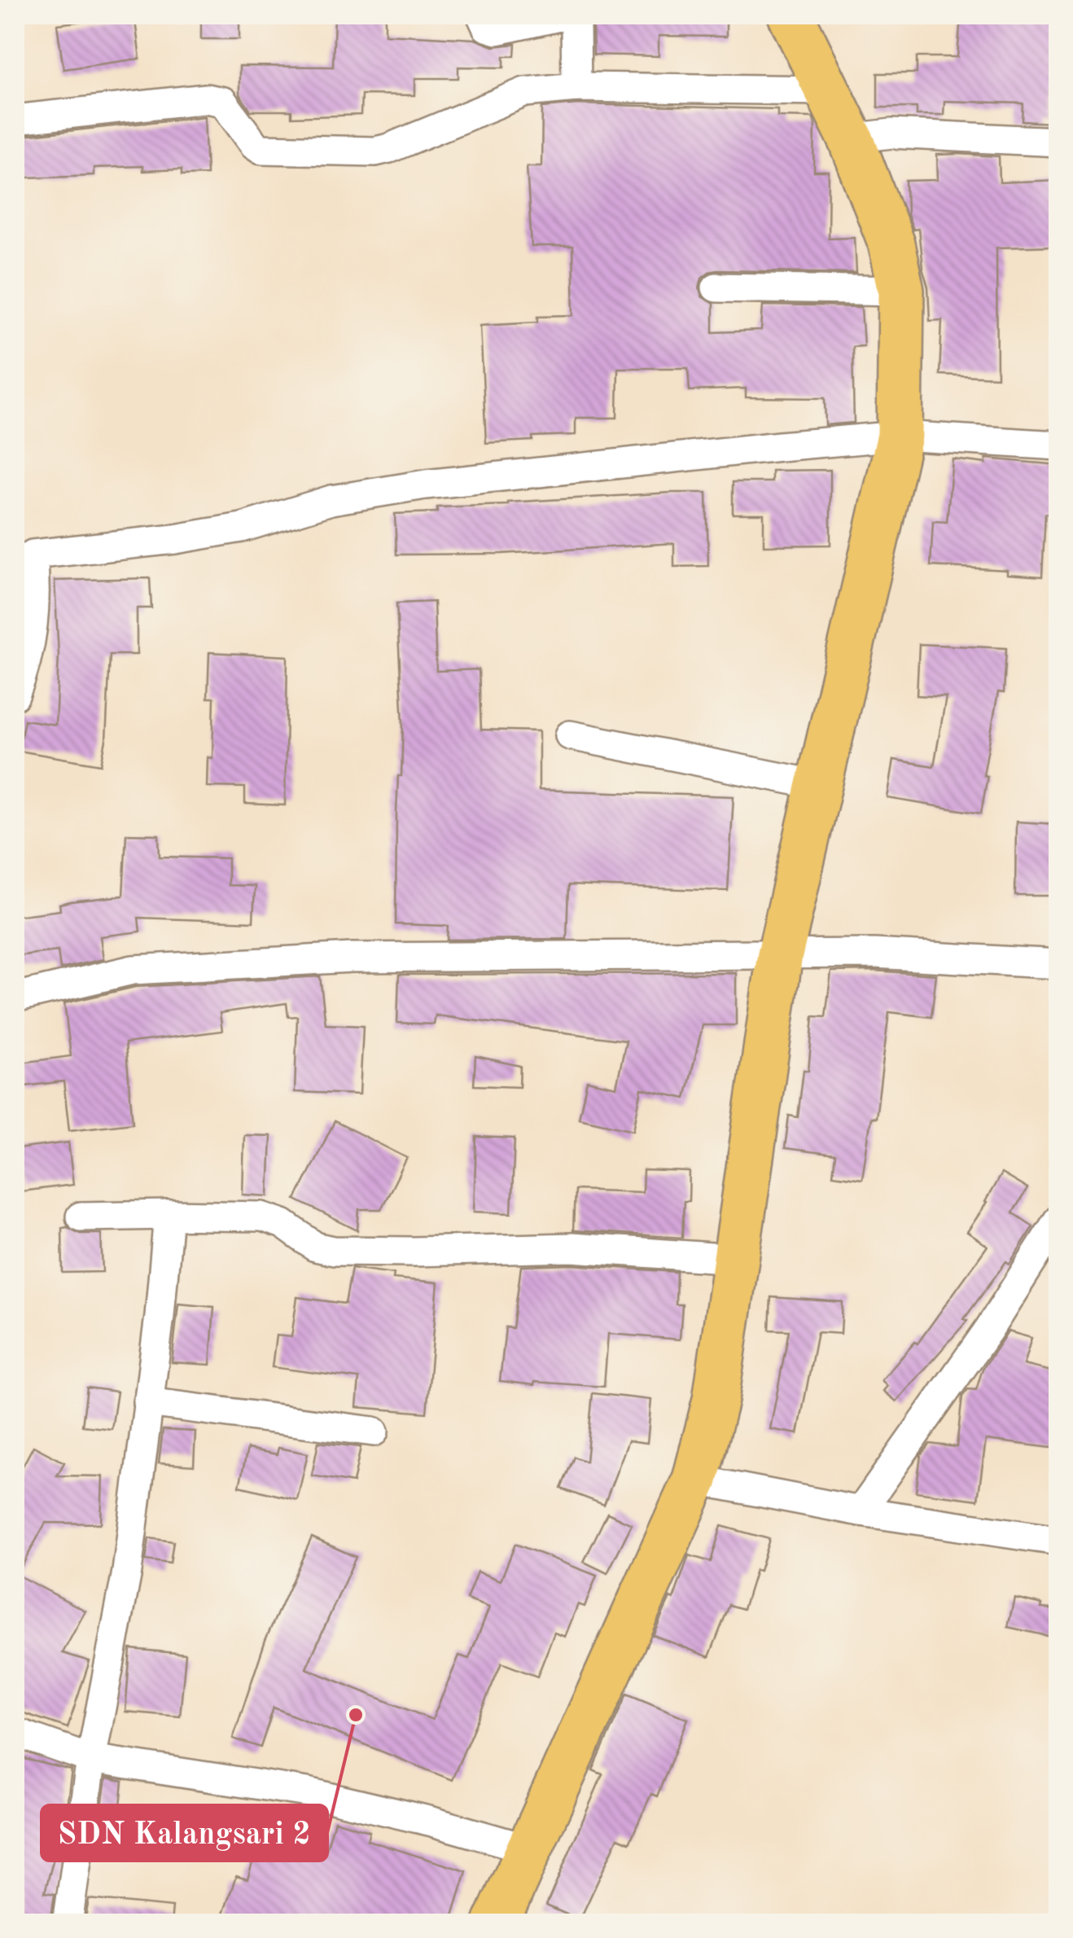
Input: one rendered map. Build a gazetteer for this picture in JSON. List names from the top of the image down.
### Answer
{
  "places": ["SDN Kalangsari 2"]
}
